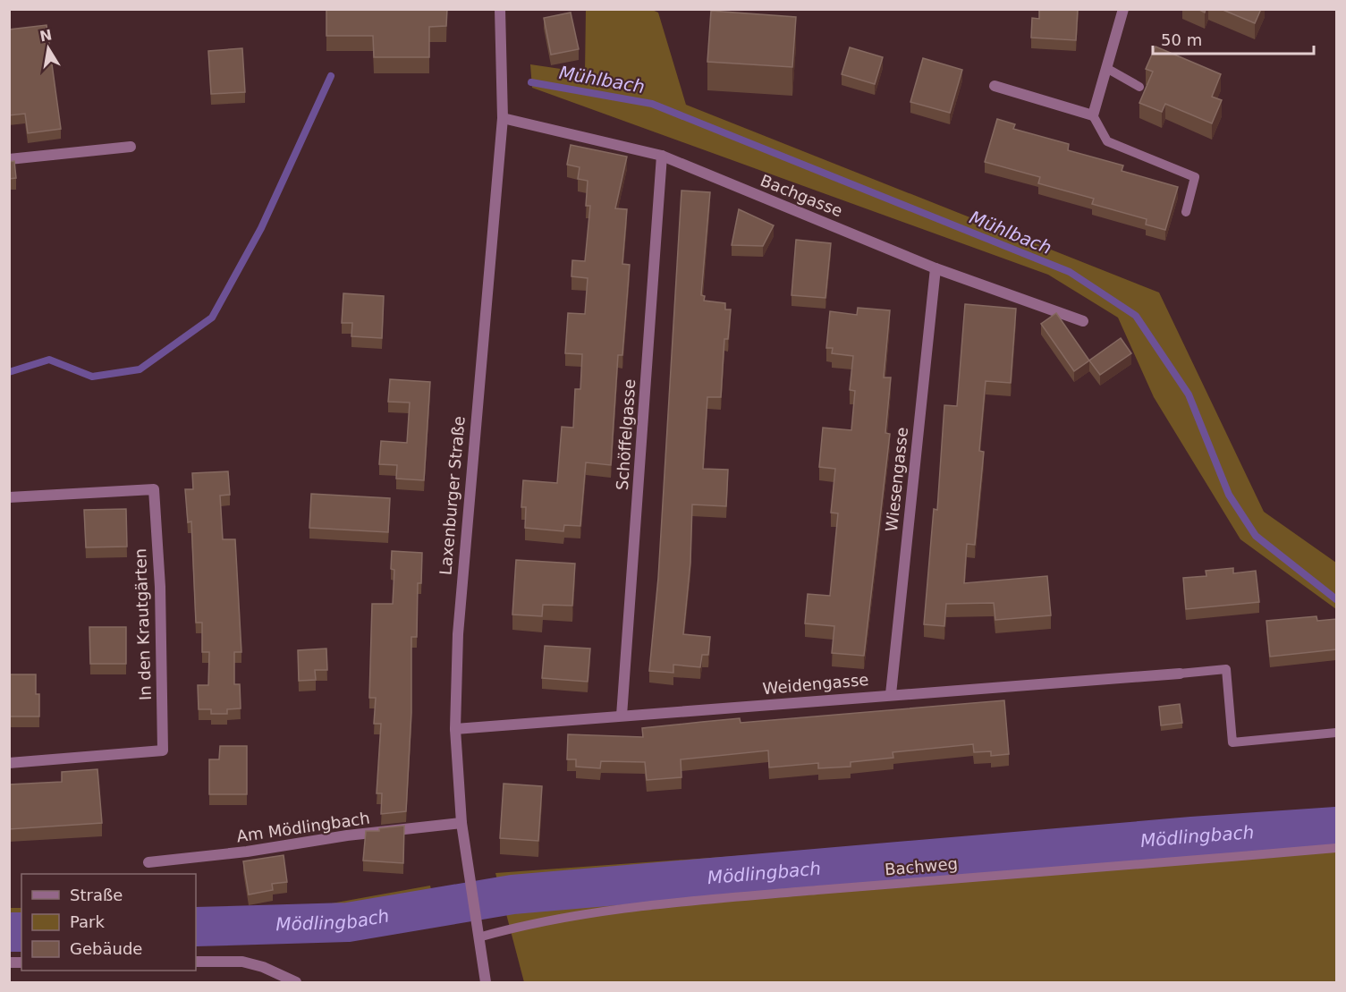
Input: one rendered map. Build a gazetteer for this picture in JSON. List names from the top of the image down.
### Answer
{
  "streets": {
    "street": [
      "Bachgasse",
      "Schöffelgasse",
      "Wiesengasse",
      "Laxenburger Straße",
      "In den Krautgärten",
      "Weidengasse",
      "Am Mödlingbach"
    ],
    "lane": ["Bachweg"]
  },
  "crossings": [
    ["Bachgasse", "Schöffelgasse"],
    ["Bachgasse", "Wiesengasse"],
    ["Bachgasse", "Laxenburger Straße"],
    ["Schöffelgasse", "Weidengasse"],
    ["Wiesengasse", "Weidengasse"],
    ["Laxenburger Straße", "Weidengasse"],
    ["Laxenburger Straße", "Am Mödlingbach"],
    ["Laxenburger Straße", "Bachweg"]
  ],
  "water": ["Mühlbach", "Mödlingbach"],
  "legend": ["Straße", "Park", "Gebäude"],
  "scale_bar": "50 m",
  "north": "top"
}
